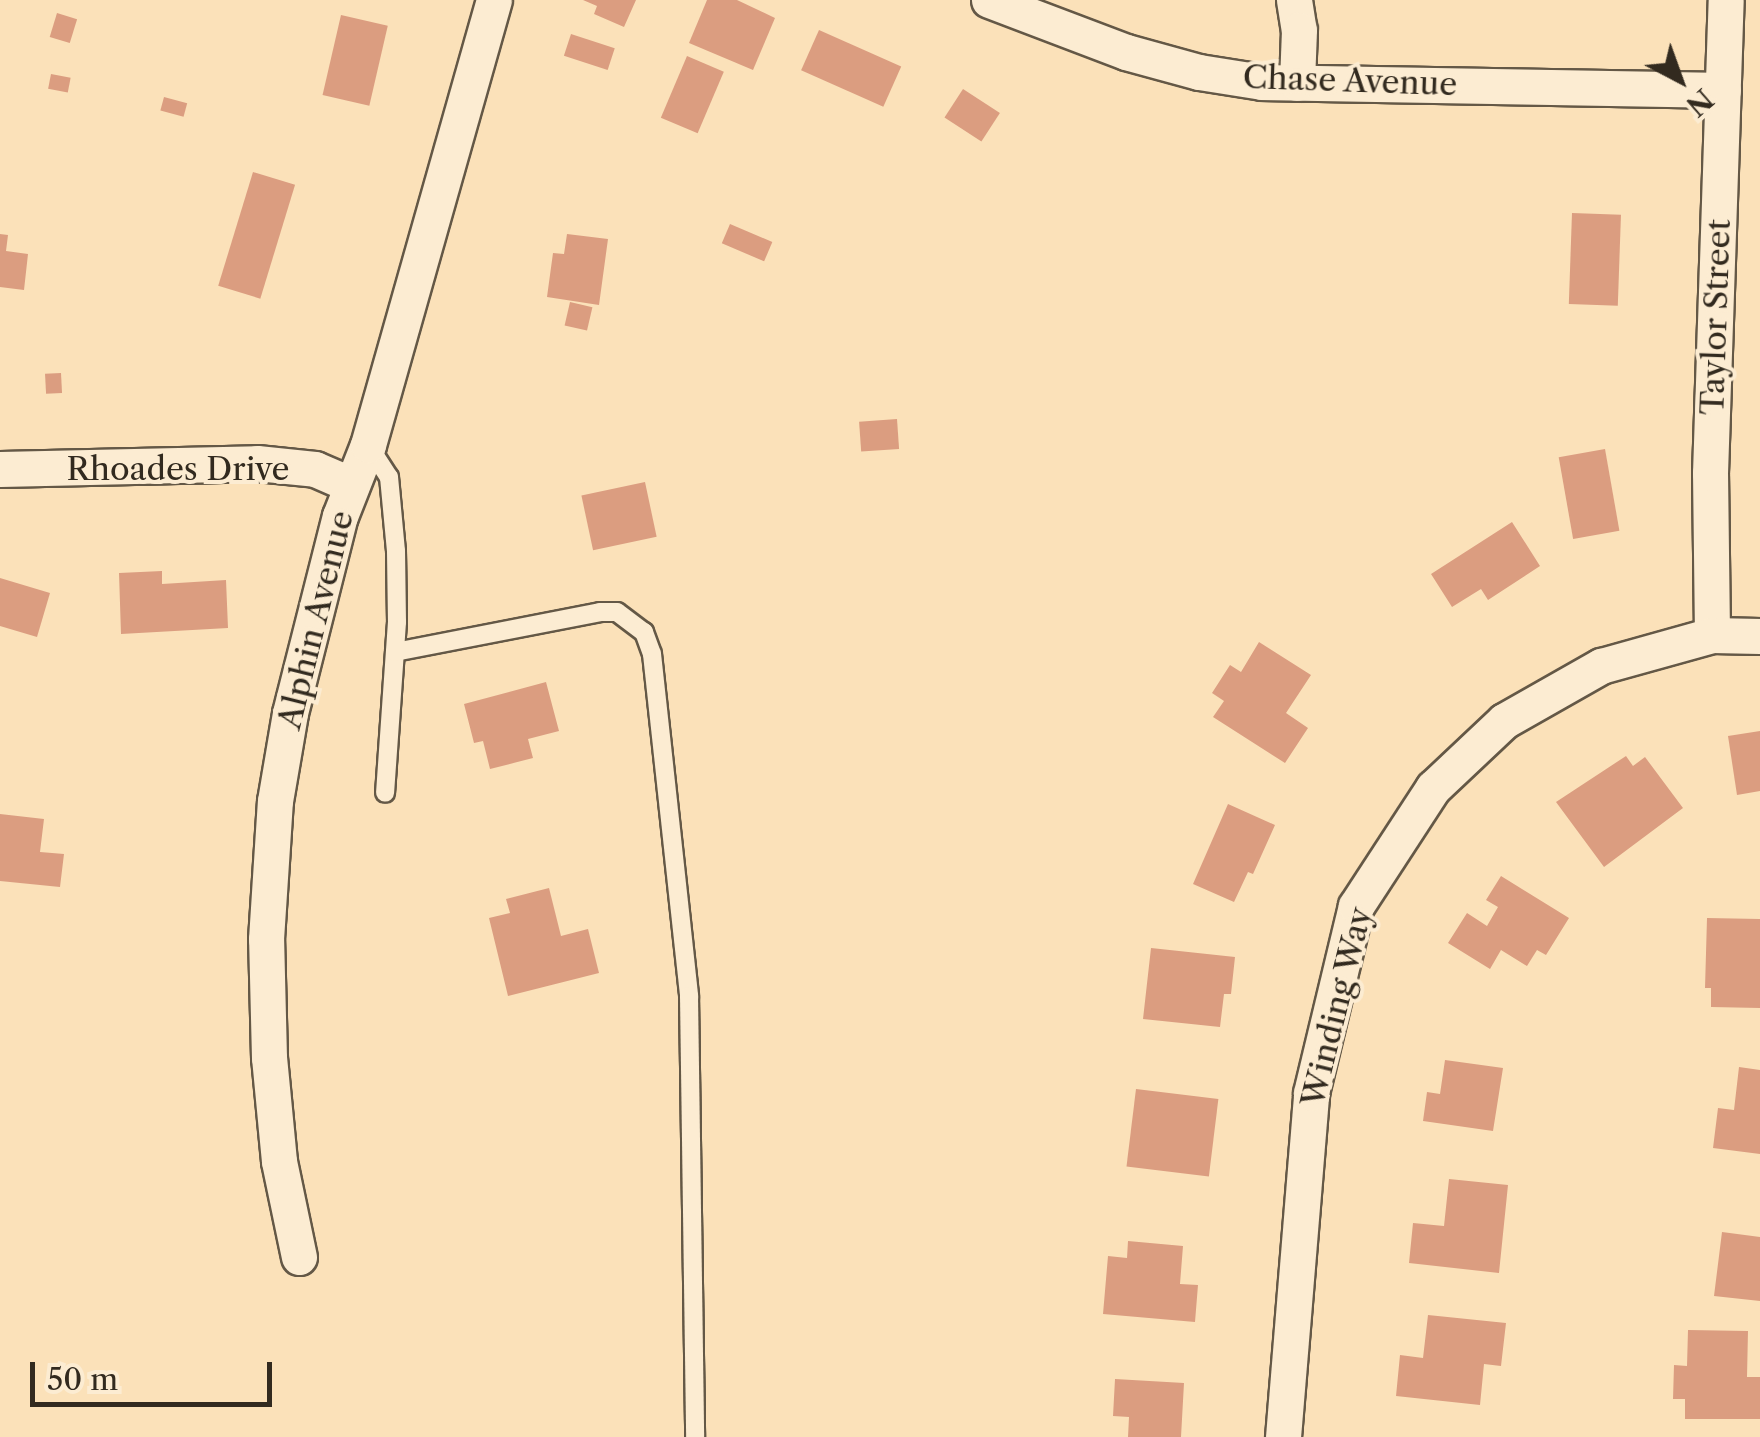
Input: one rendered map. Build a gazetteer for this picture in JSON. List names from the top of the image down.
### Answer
{
  "streets": {
    "street": [
      "Chase Avenue",
      "Taylor Street",
      "Rhoades Drive",
      "Alphin Avenue",
      "Winding Way"
    ]
  },
  "crossings": [
    ["Chase Avenue", "Taylor Street"],
    ["Taylor Street", "Winding Way"],
    ["Rhoades Drive", "Alphin Avenue"]
  ],
  "scale_bar": "50 m",
  "north": "bottom right"
}
